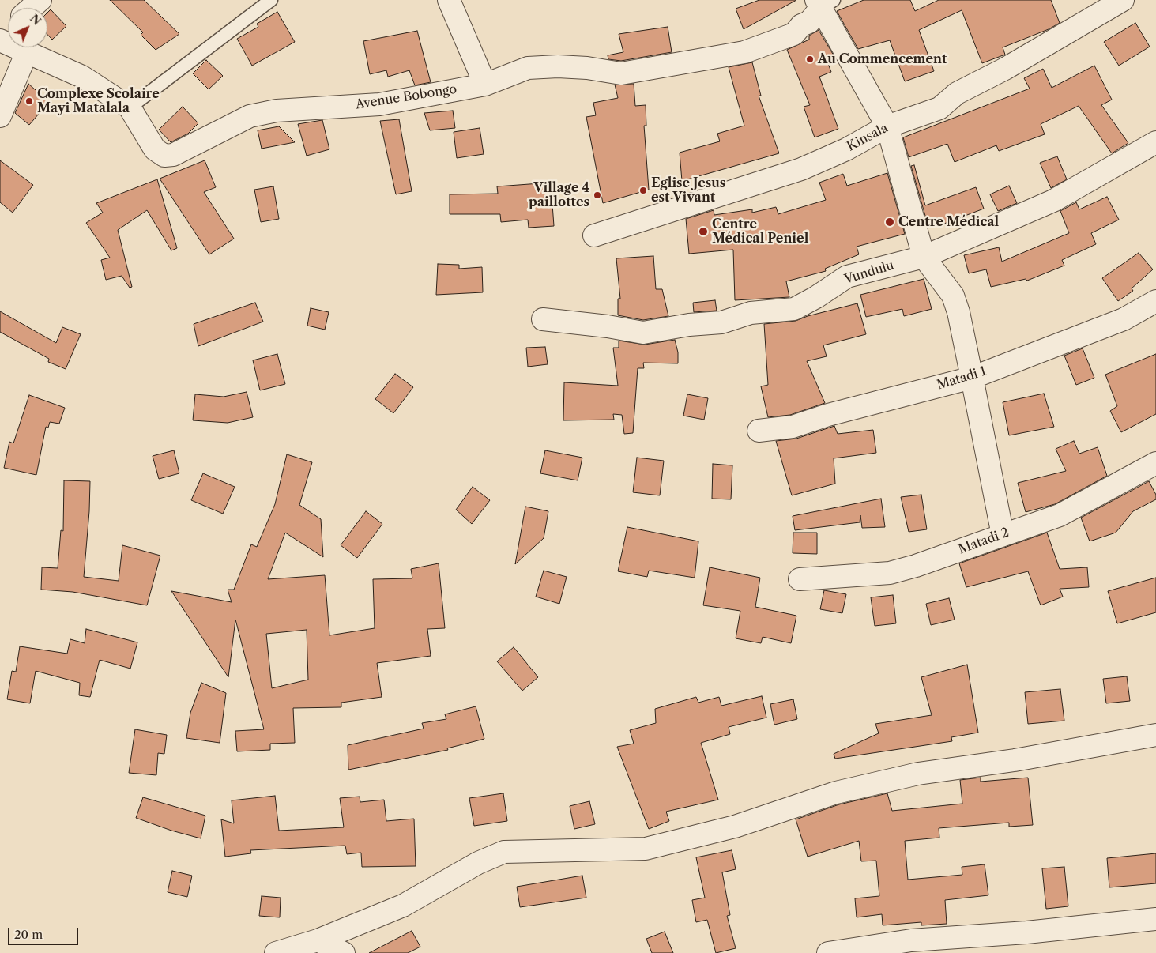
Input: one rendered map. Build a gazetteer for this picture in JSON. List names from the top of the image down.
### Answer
{
  "streets": {
    "street": [
      "Avenue Bobongo",
      "Kinsala",
      "Vundulu",
      "Matadi 1",
      "Matadi 2"
    ]
  },
  "places": [
    "Au Commencement",
    "Complexe Scolaire Mayi Matalala",
    "Eglise Jesus est Vivant",
    "Village 4 paillottes",
    "Centre Médical",
    "Centre Médical Peniel"
  ],
  "scale_bar": "20 m",
  "north": "top right"
}
